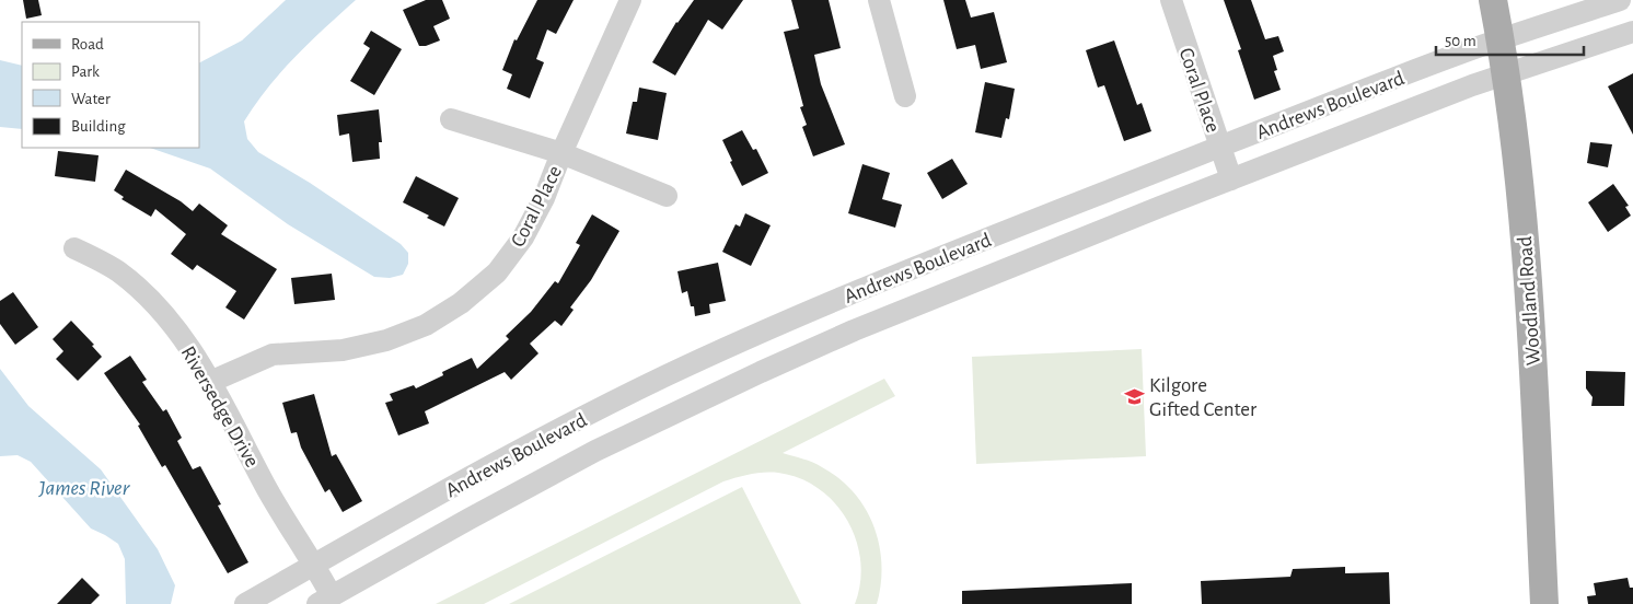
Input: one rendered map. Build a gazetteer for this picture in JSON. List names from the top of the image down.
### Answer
{
  "streets": {
    "main road": ["Woodland Road"],
    "street": ["Coral Place", "Andrews Boulevard", "Riversedge Drive"]
  },
  "crossings": [
    ["Coral Place", "Andrews Boulevard"],
    ["Coral Place", "Riversedge Drive"],
    ["Andrews Boulevard", "Woodland Road"],
    ["Andrews Boulevard", "Riversedge Drive"]
  ],
  "water": ["James River"],
  "places": {
    "school or university": ["Kilgore Gifted Center"]
  },
  "legend": [
    "Road",
    "Park",
    "Water",
    "Building"
  ],
  "scale_bar": "50 m"
}
